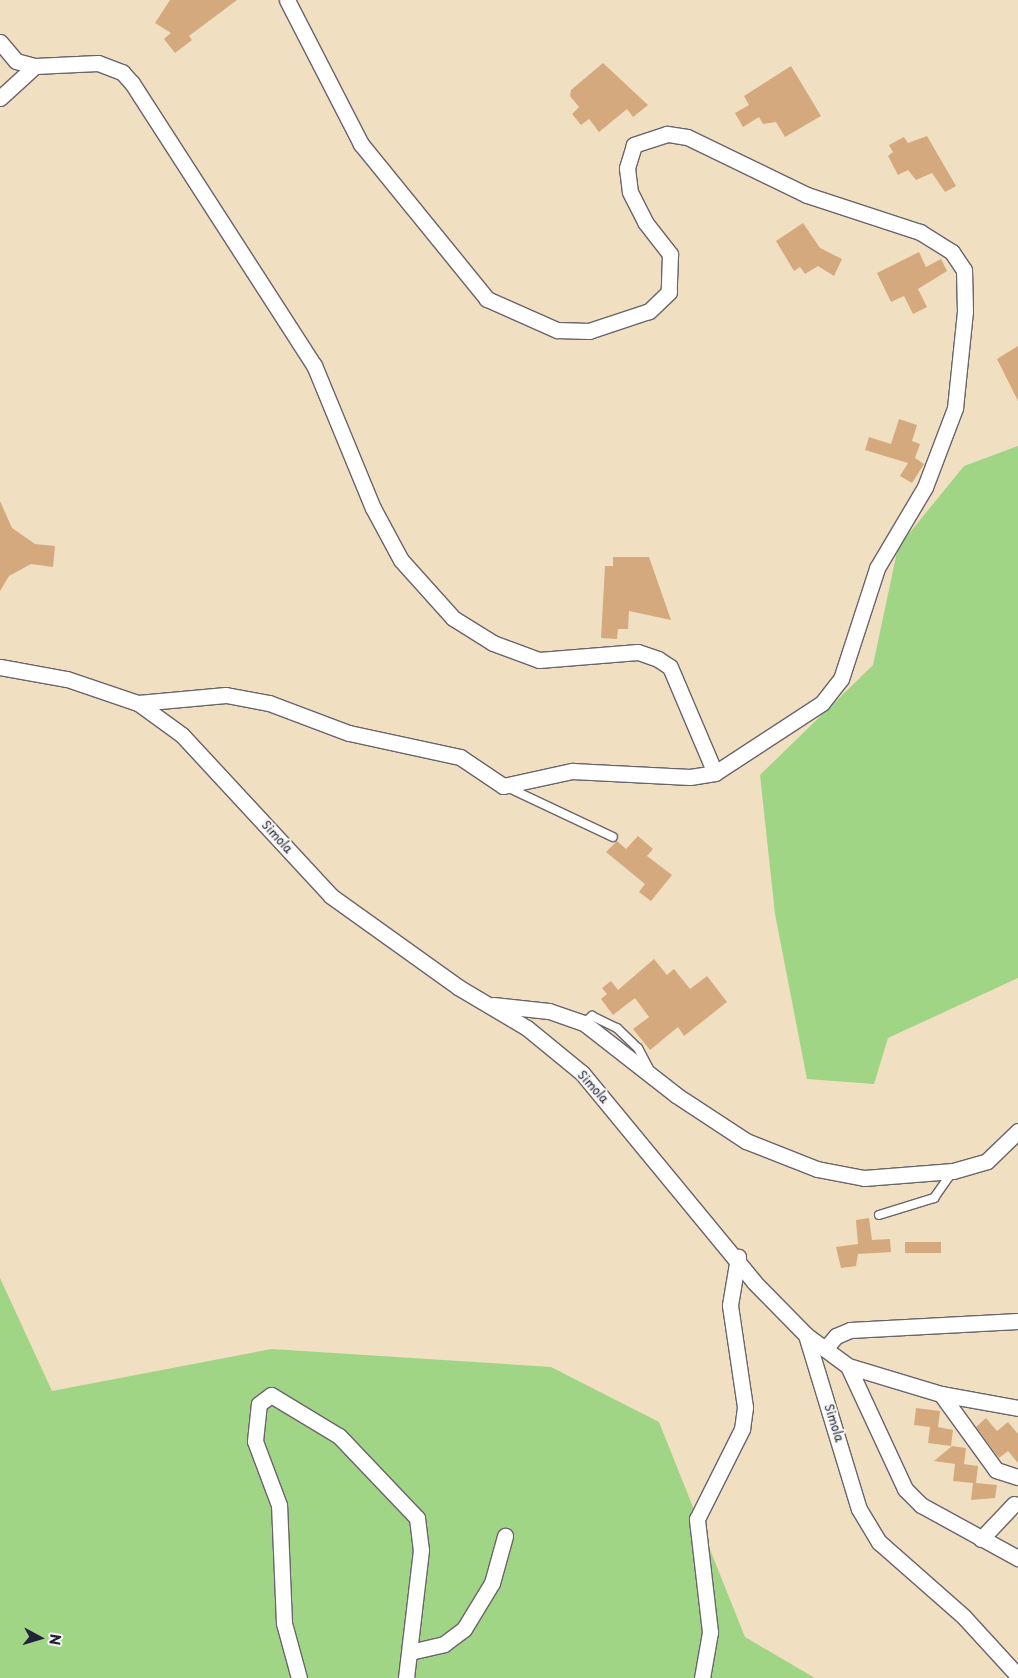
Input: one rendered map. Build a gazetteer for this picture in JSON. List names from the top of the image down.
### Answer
{
  "streets": {
    "street": ["Simola"]
  },
  "north": "right"
}
